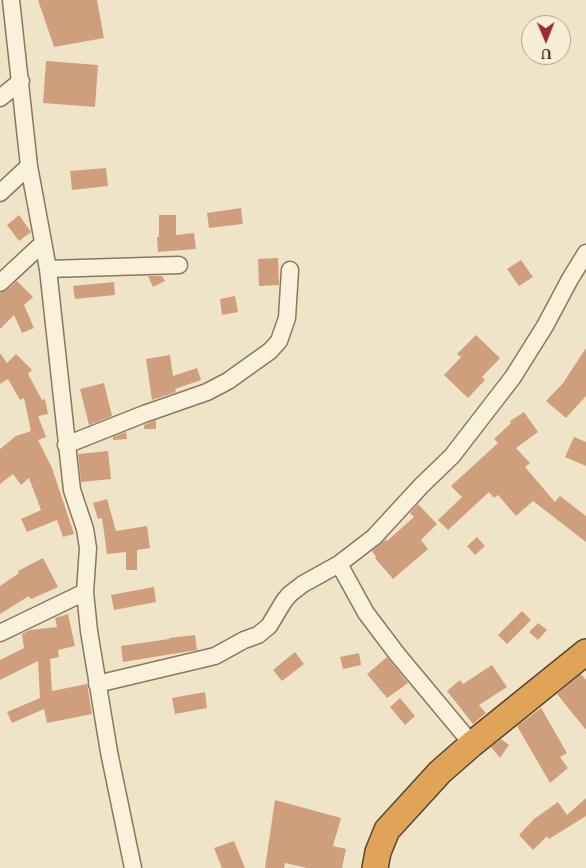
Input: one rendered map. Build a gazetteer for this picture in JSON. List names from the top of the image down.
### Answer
{
  "north": "bottom"
}
